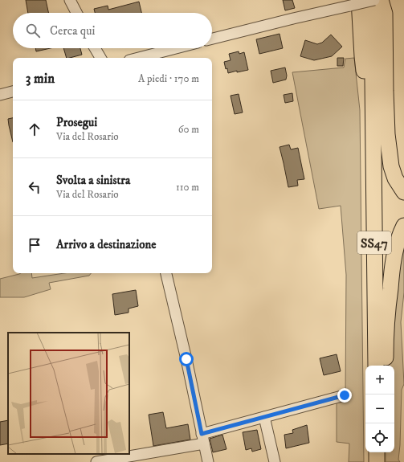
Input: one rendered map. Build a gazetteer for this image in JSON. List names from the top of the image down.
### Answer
{
  "streets": {
    "highway": ["SS47"]
  },
  "page": {
    "search": "Cerca qui",
    "heading": ["3 min", "A piedi · 170 m"],
    "list": [
      ["Prosegui", "Via del Rosario", "60 m"],
      ["Svolta a sinistra", "Via del Rosario", "110 m"],
      "Arrivo a destinazione"
    ],
    "map_buttons": ["+", "−"]
  }
}
